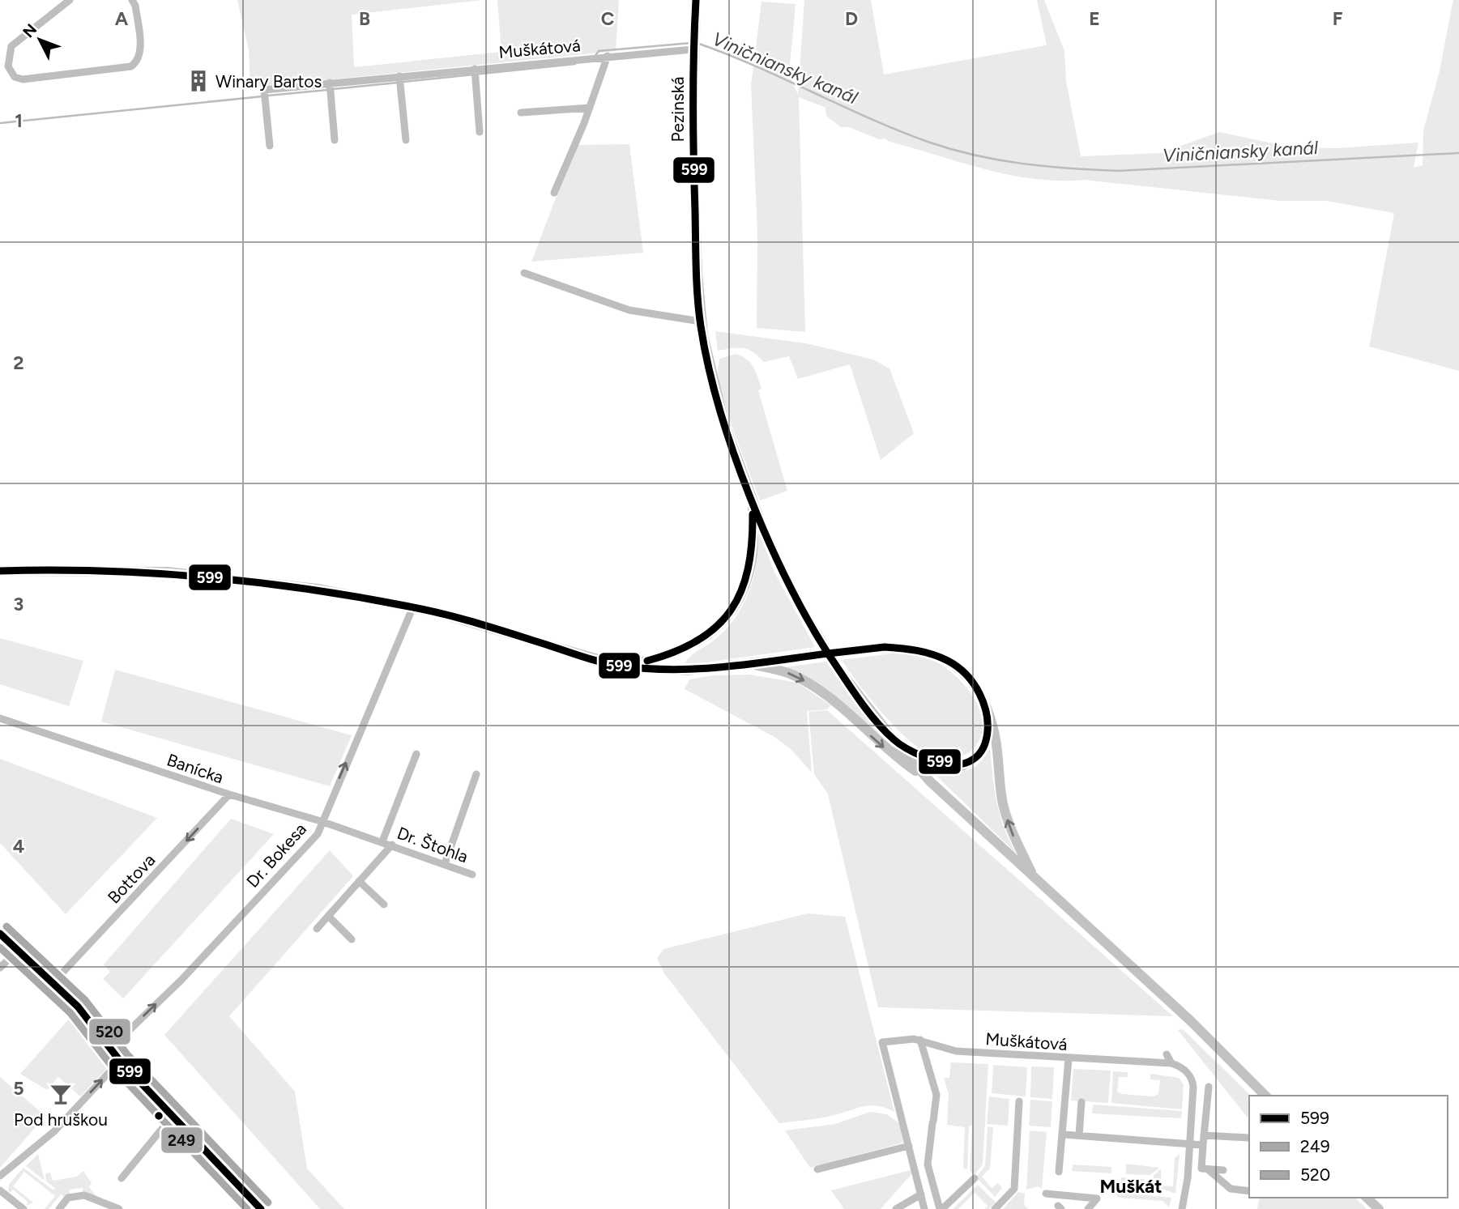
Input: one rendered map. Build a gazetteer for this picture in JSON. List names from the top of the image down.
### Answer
{
  "streets": {
    "main road": ["Pezinská"],
    "street": [
      "Muškátová",
      "Banícka",
      "Dr. Štohla",
      "Dr. Bokesa",
      "Bottova"
    ]
  },
  "crossings": [
    ["Muškátová", "Pezinská"],
    ["Banícka", "Dr. Štohla"],
    ["Banícka", "Dr. Bokesa"],
    ["Banícka", "Bottova"]
  ],
  "one_way": ["Bottova"],
  "districts": ["Muškát"],
  "water": ["Viničniansky kanál"],
  "places": {
    "building": ["Winary Bartos"],
    "bar": ["Pod hruškou"]
  },
  "lines": ["transit line 599", "transit line 520", "transit line 249"],
  "legend": ["599", "249", "520"],
  "north": "top left",
  "grid": {
    "columns": [
      "A",
      "B",
      "C",
      "D",
      "E",
      "F"
    ],
    "rows": [
      "1",
      "2",
      "3",
      "4",
      "5"
    ]
  }
}
